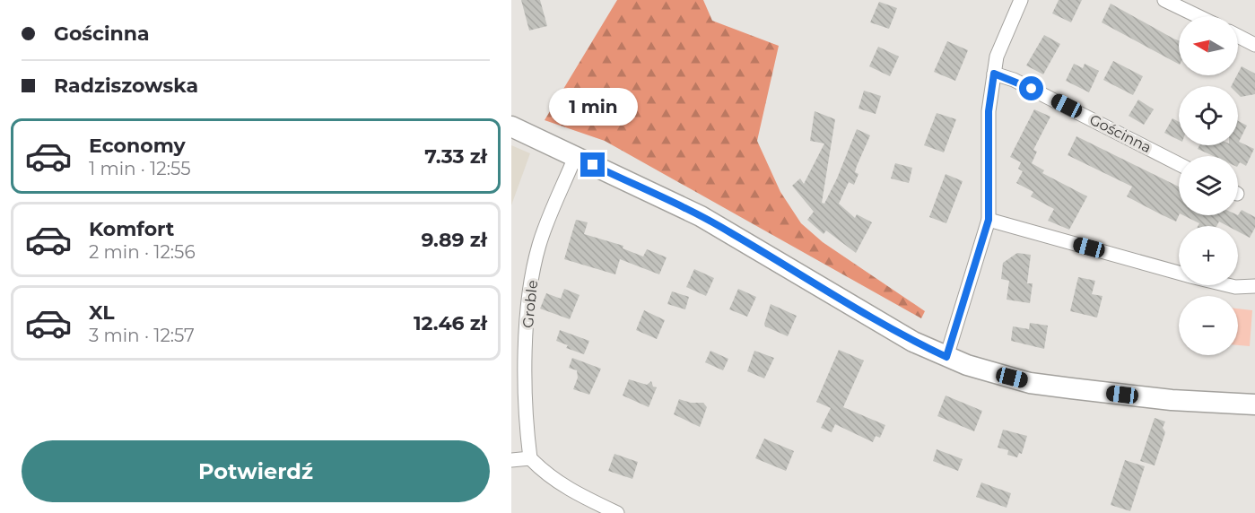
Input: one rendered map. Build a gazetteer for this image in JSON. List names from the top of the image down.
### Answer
{
  "streets": {
    "street": ["Gościnna", "Groble"]
  },
  "north": "left",
  "page": {
    "banner": ["Gościnna", "Radziszowska"],
    "map_buttons": ["+", "−"],
    "bubble": "1 min",
    "list": [
      {
        "name": "Economy",
        "note": "1 min · 12:55",
        "value": "7.33 zł"
      },
      {
        "name": "Komfort",
        "note": "2 min · 12:56",
        "value": "9.89 zł"
      },
      {
        "name": "XL",
        "note": "3 min · 12:57",
        "value": "12.46 zł"
      }
    ],
    "buttons": "Potwierdź"
  }
}
